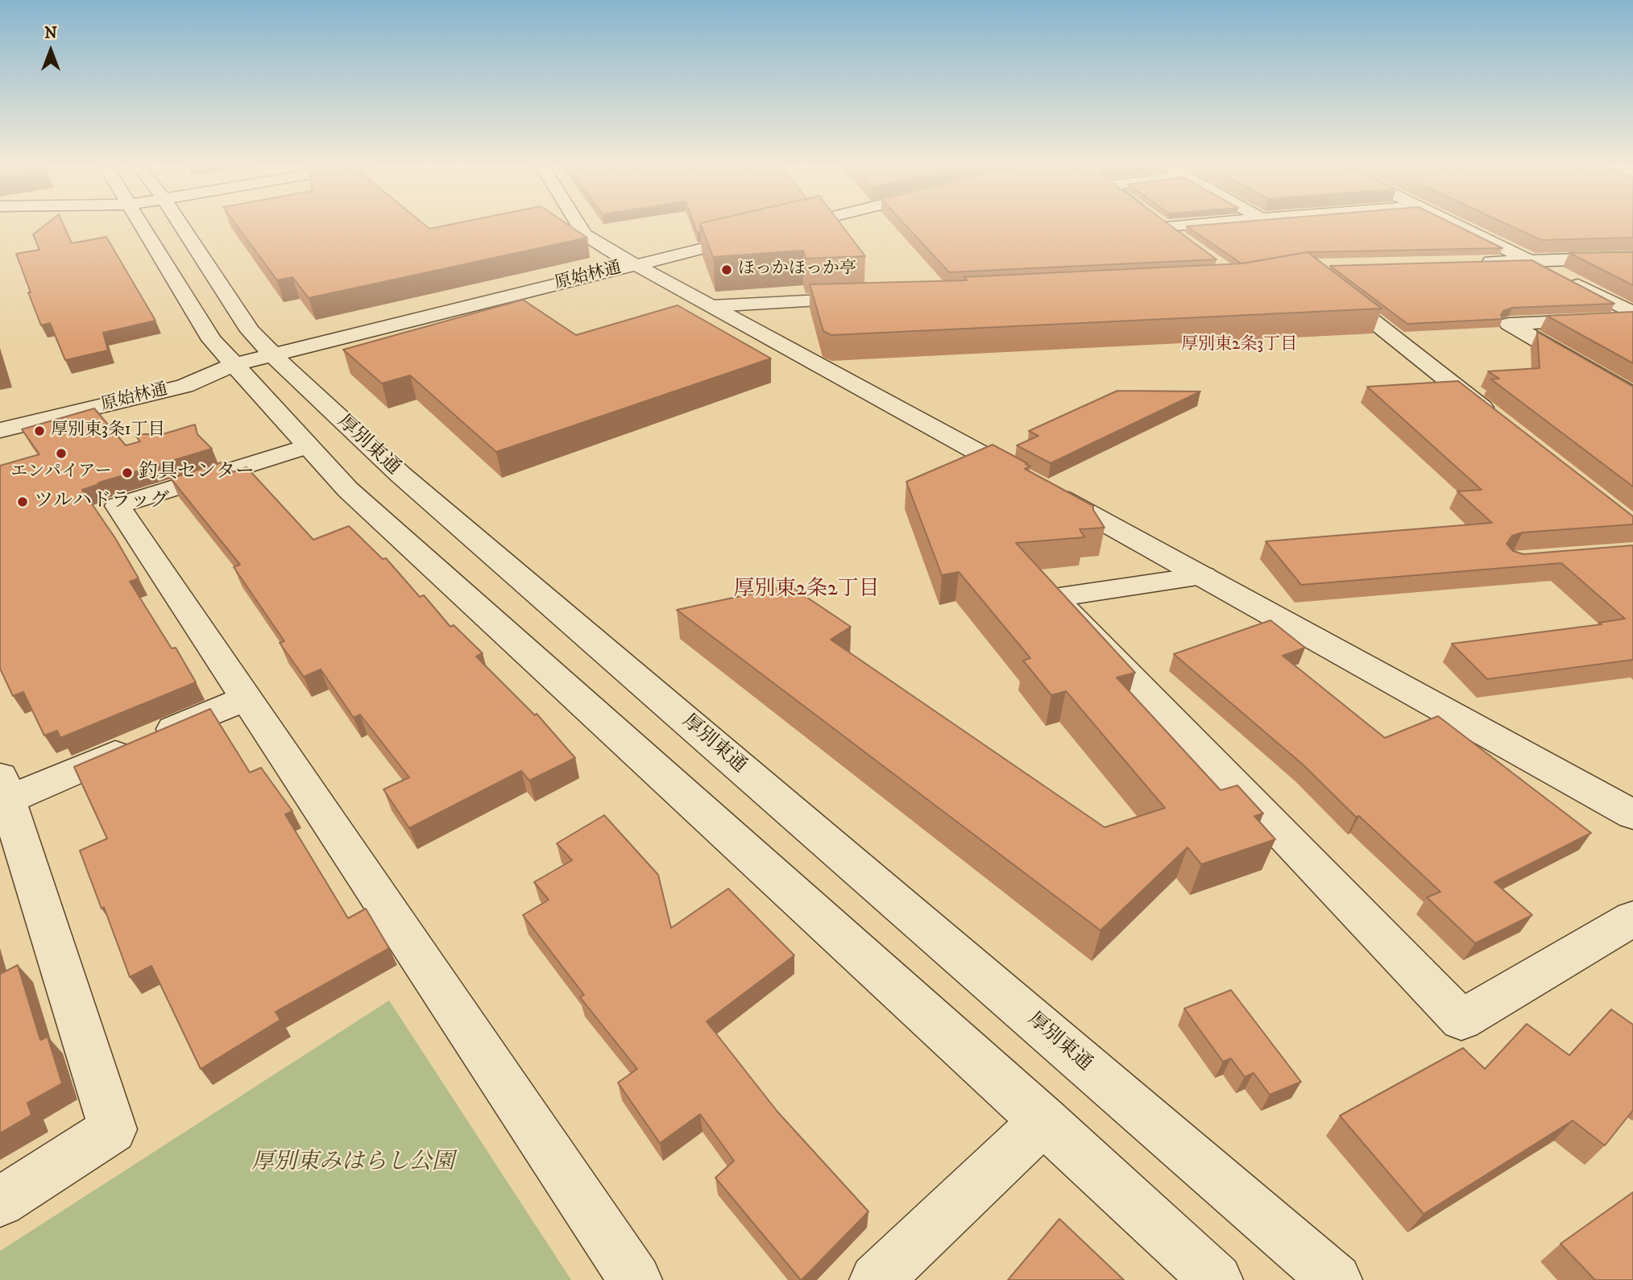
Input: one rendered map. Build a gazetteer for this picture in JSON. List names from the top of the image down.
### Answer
{
  "streets": {
    "street": ["原始林通", "厚別東通"]
  },
  "crossings": [
    ["原始林通", "厚別東通"]
  ],
  "districts": ["厚別東2条3丁目", "厚別東2条2丁目"],
  "parks": ["厚別東みはらし公園"],
  "places": [
    "ほっかほっか亭",
    "厚別東3条1丁目",
    "エンパイアー",
    "釣具センター",
    "ツルハドラッグ"
  ],
  "north": "top"
}
